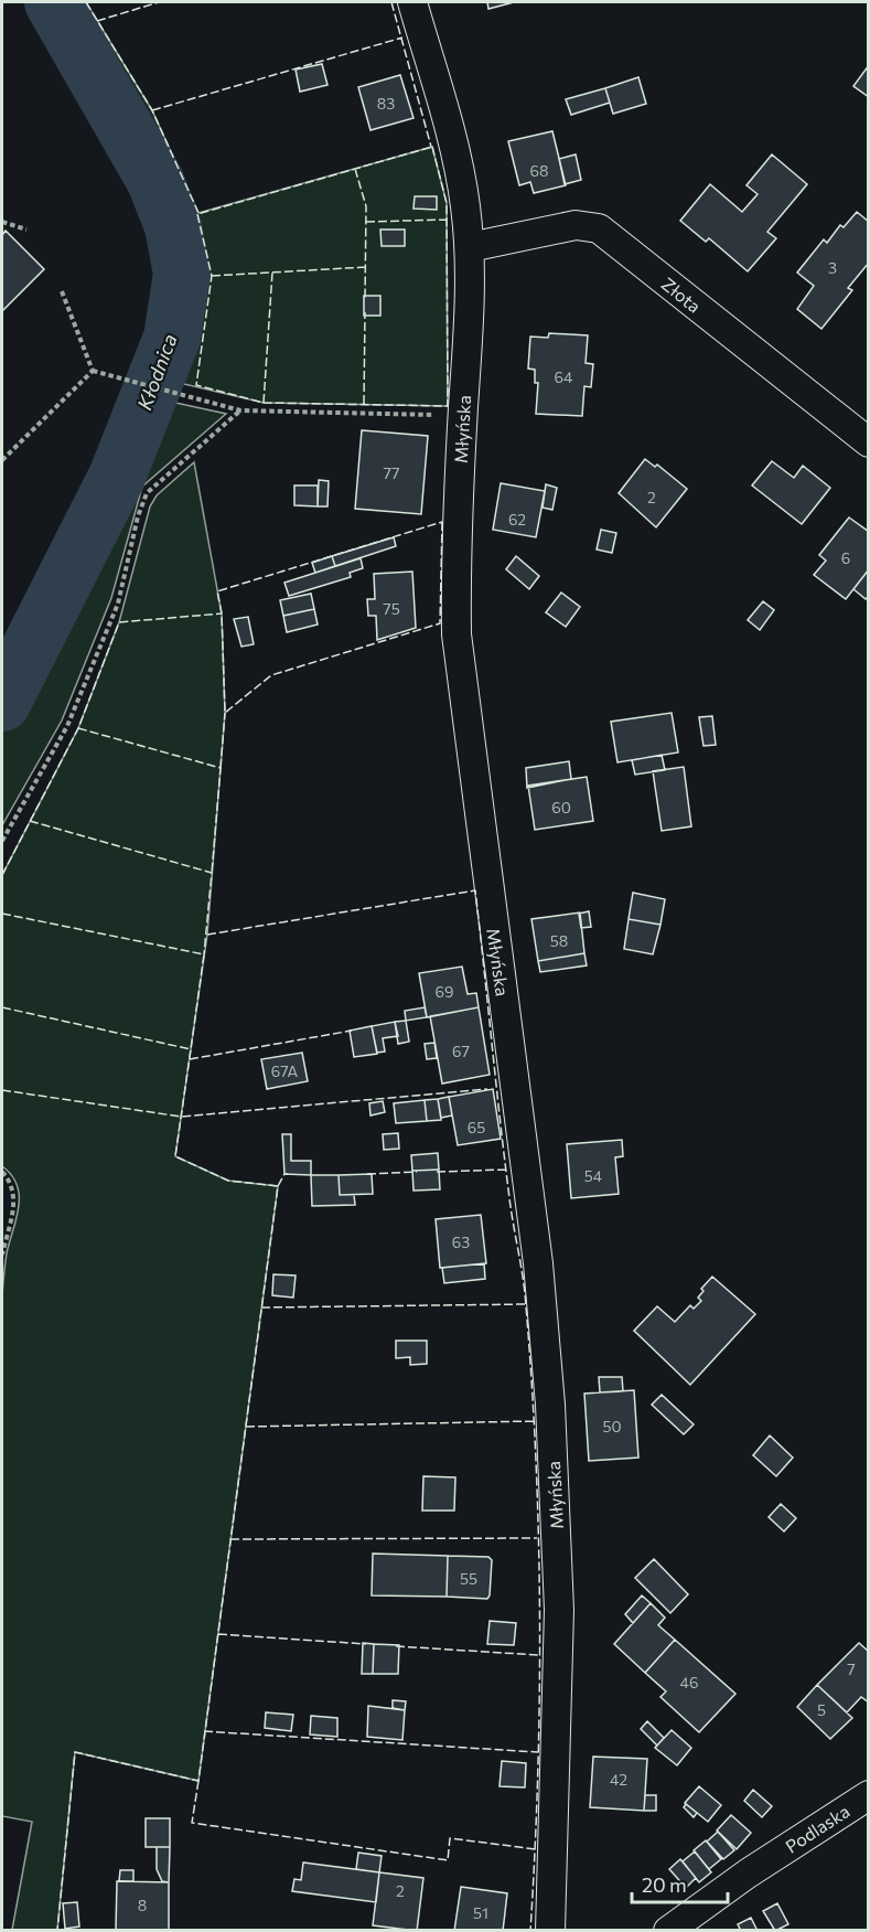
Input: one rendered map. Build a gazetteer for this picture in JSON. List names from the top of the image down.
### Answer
{
  "streets": {
    "street": ["Złota", "Młyńska", "Podlaska"]
  },
  "crossings": [
    ["Złota", "Młyńska"]
  ],
  "water": ["Kłodnica"],
  "house_numbers": [
    "83",
    "68",
    "3",
    "64",
    "77",
    "2",
    "62",
    "6",
    "75",
    "60",
    "58",
    "69",
    "67",
    "67A",
    "65",
    "54",
    "63",
    "50",
    "55",
    "7",
    "46",
    "5",
    "42",
    "2",
    "8",
    "51"
  ],
  "scale_bar": "20 m"
}
